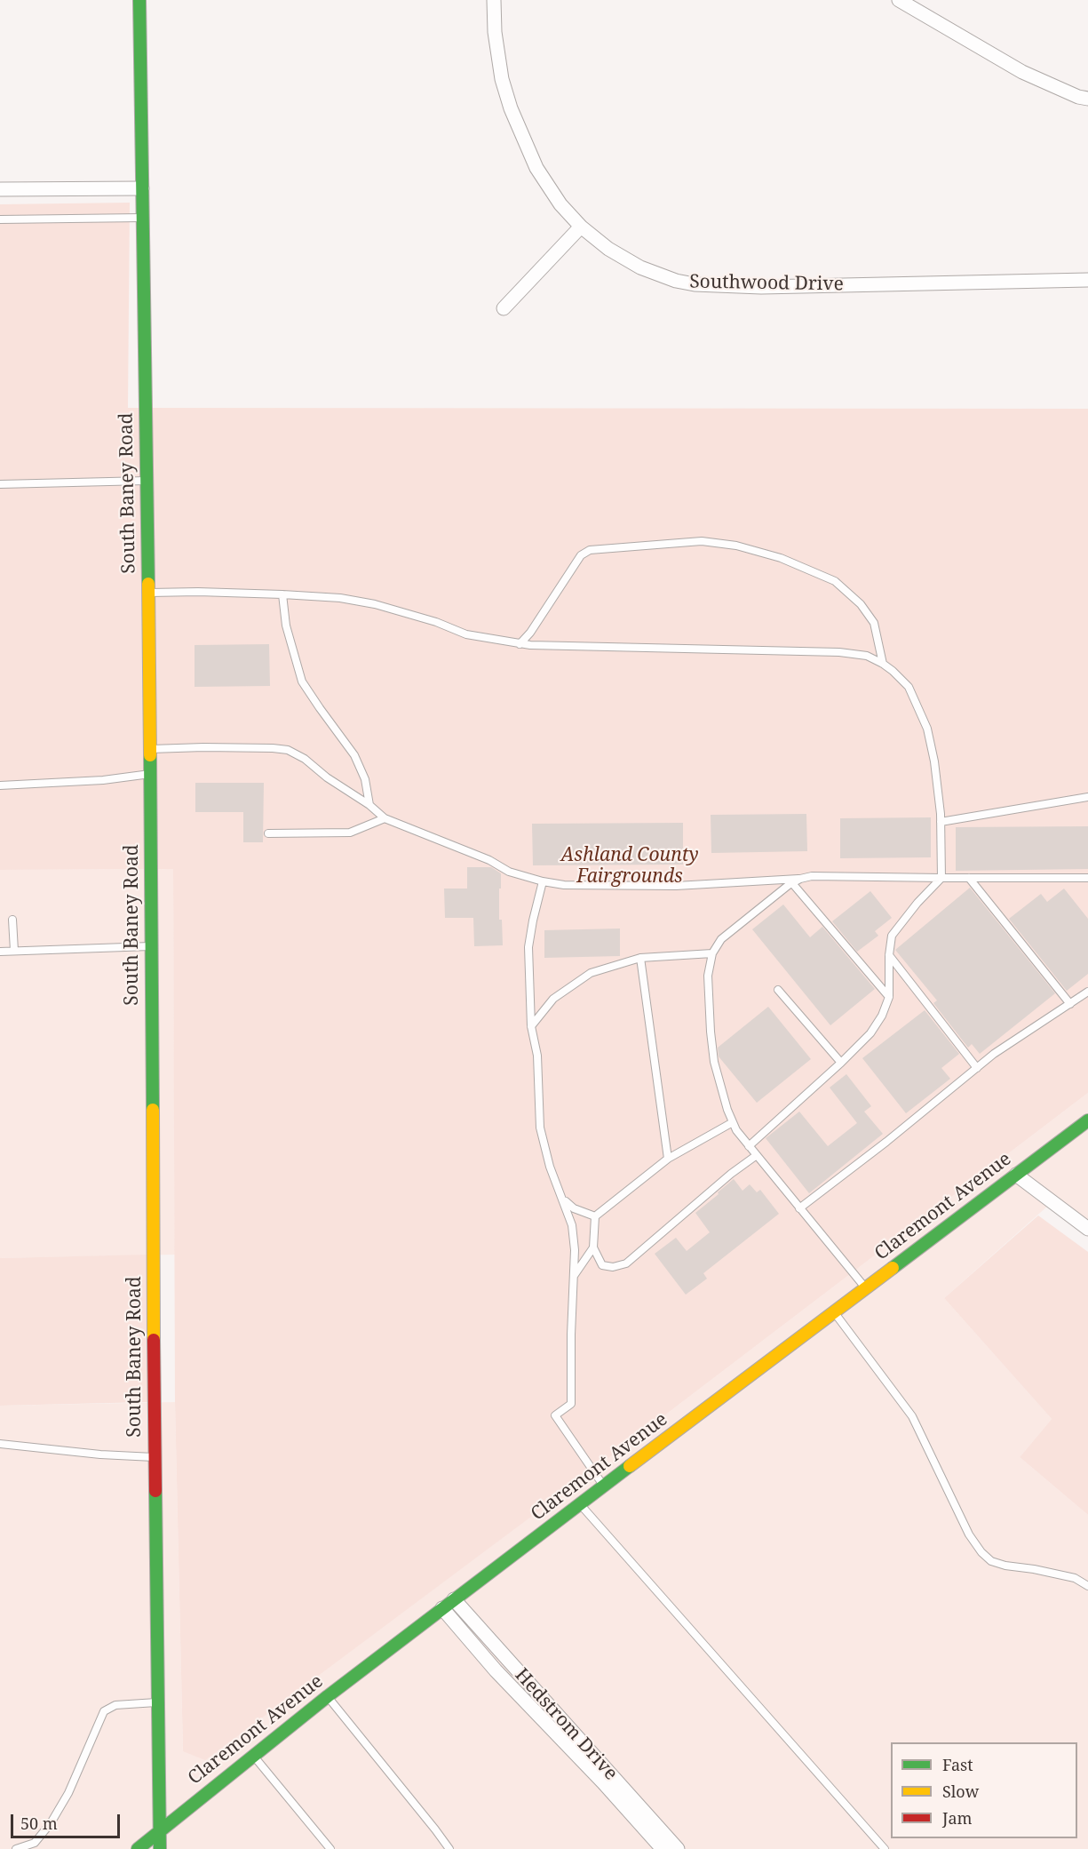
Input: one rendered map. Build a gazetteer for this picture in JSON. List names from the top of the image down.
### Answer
{
  "streets": {
    "street": [
      "Southwood Drive",
      "South Baney Road",
      "Claremont Avenue",
      "Hedstrom Drive"
    ]
  },
  "crossings": [
    ["South Baney Road", "Claremont Avenue"],
    ["Claremont Avenue", "Hedstrom Drive"]
  ],
  "parks": ["Ashland County Fairgrounds"],
  "legend": ["Fast", "Slow", "Jam"],
  "scale_bar": "50 m"
}
